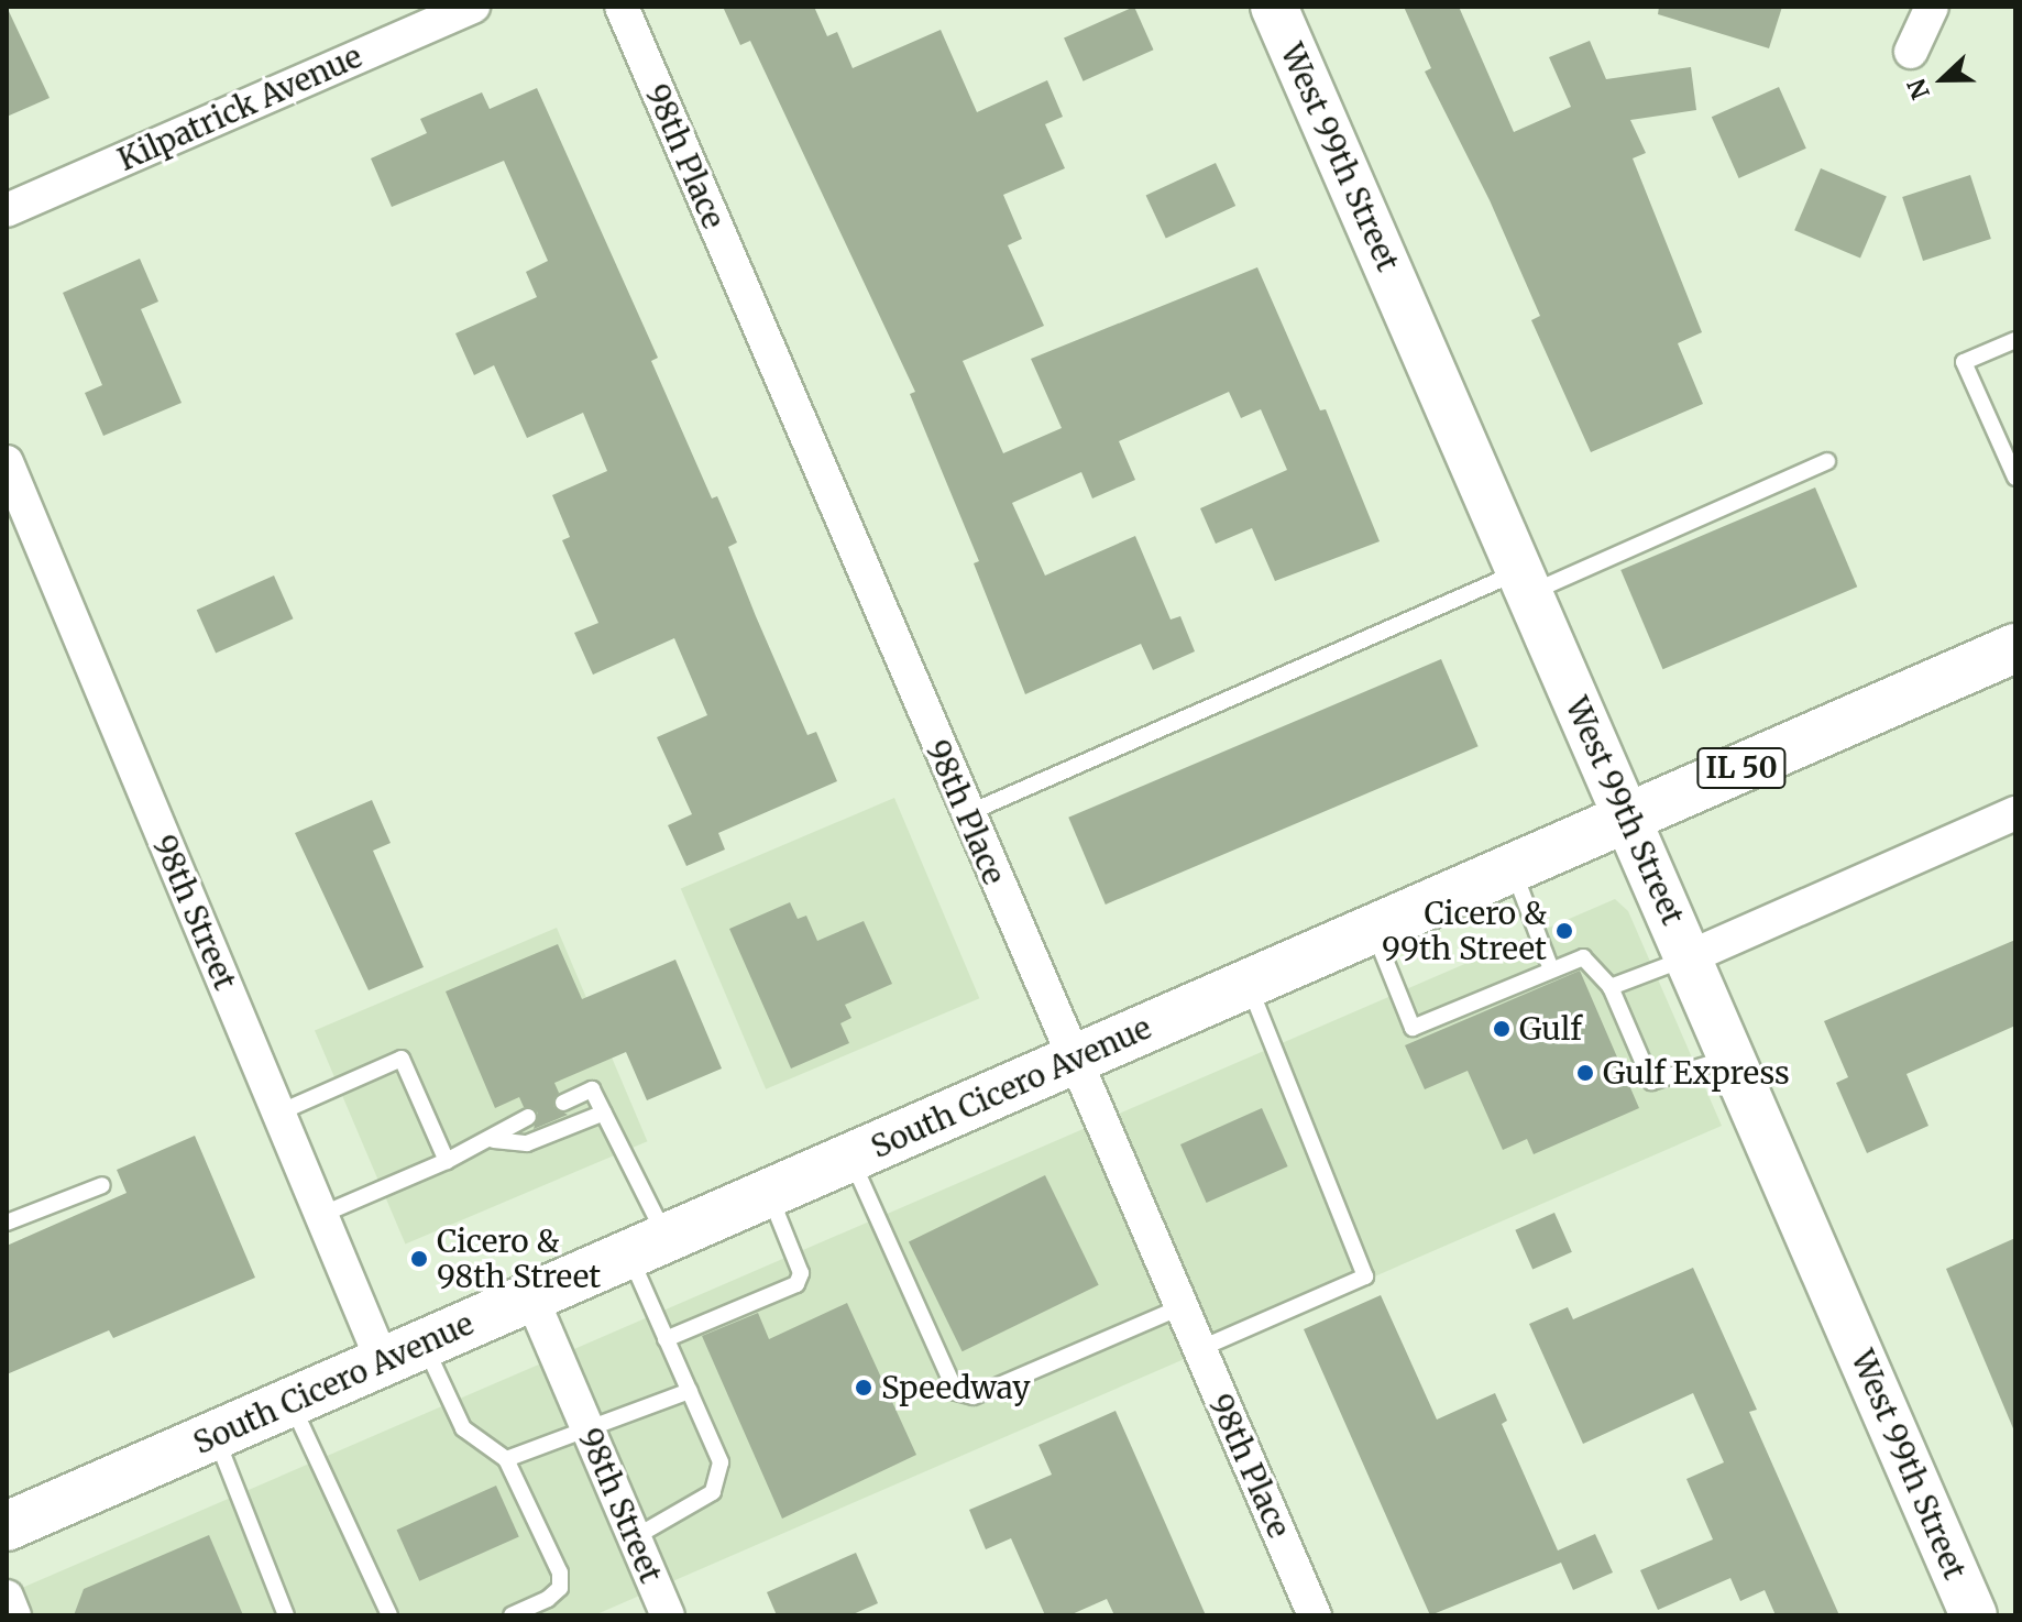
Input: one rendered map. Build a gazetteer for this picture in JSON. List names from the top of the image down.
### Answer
{
  "streets": {
    "main road": ["IL 50", "South Cicero Avenue"],
    "street": [
      "Kilpatrick Avenue",
      "98th Place",
      "West 99th Street",
      "98th Street"
    ]
  },
  "crossings": [
    ["98th Place", "South Cicero Avenue"],
    ["West 99th Street", "South Cicero Avenue"],
    ["98th Street", "South Cicero Avenue"]
  ],
  "places": [
    "Cicero & 99th Street",
    "Gulf",
    "Gulf Express",
    "Cicero & 98th Street",
    "Speedway"
  ],
  "north": "left"
}
